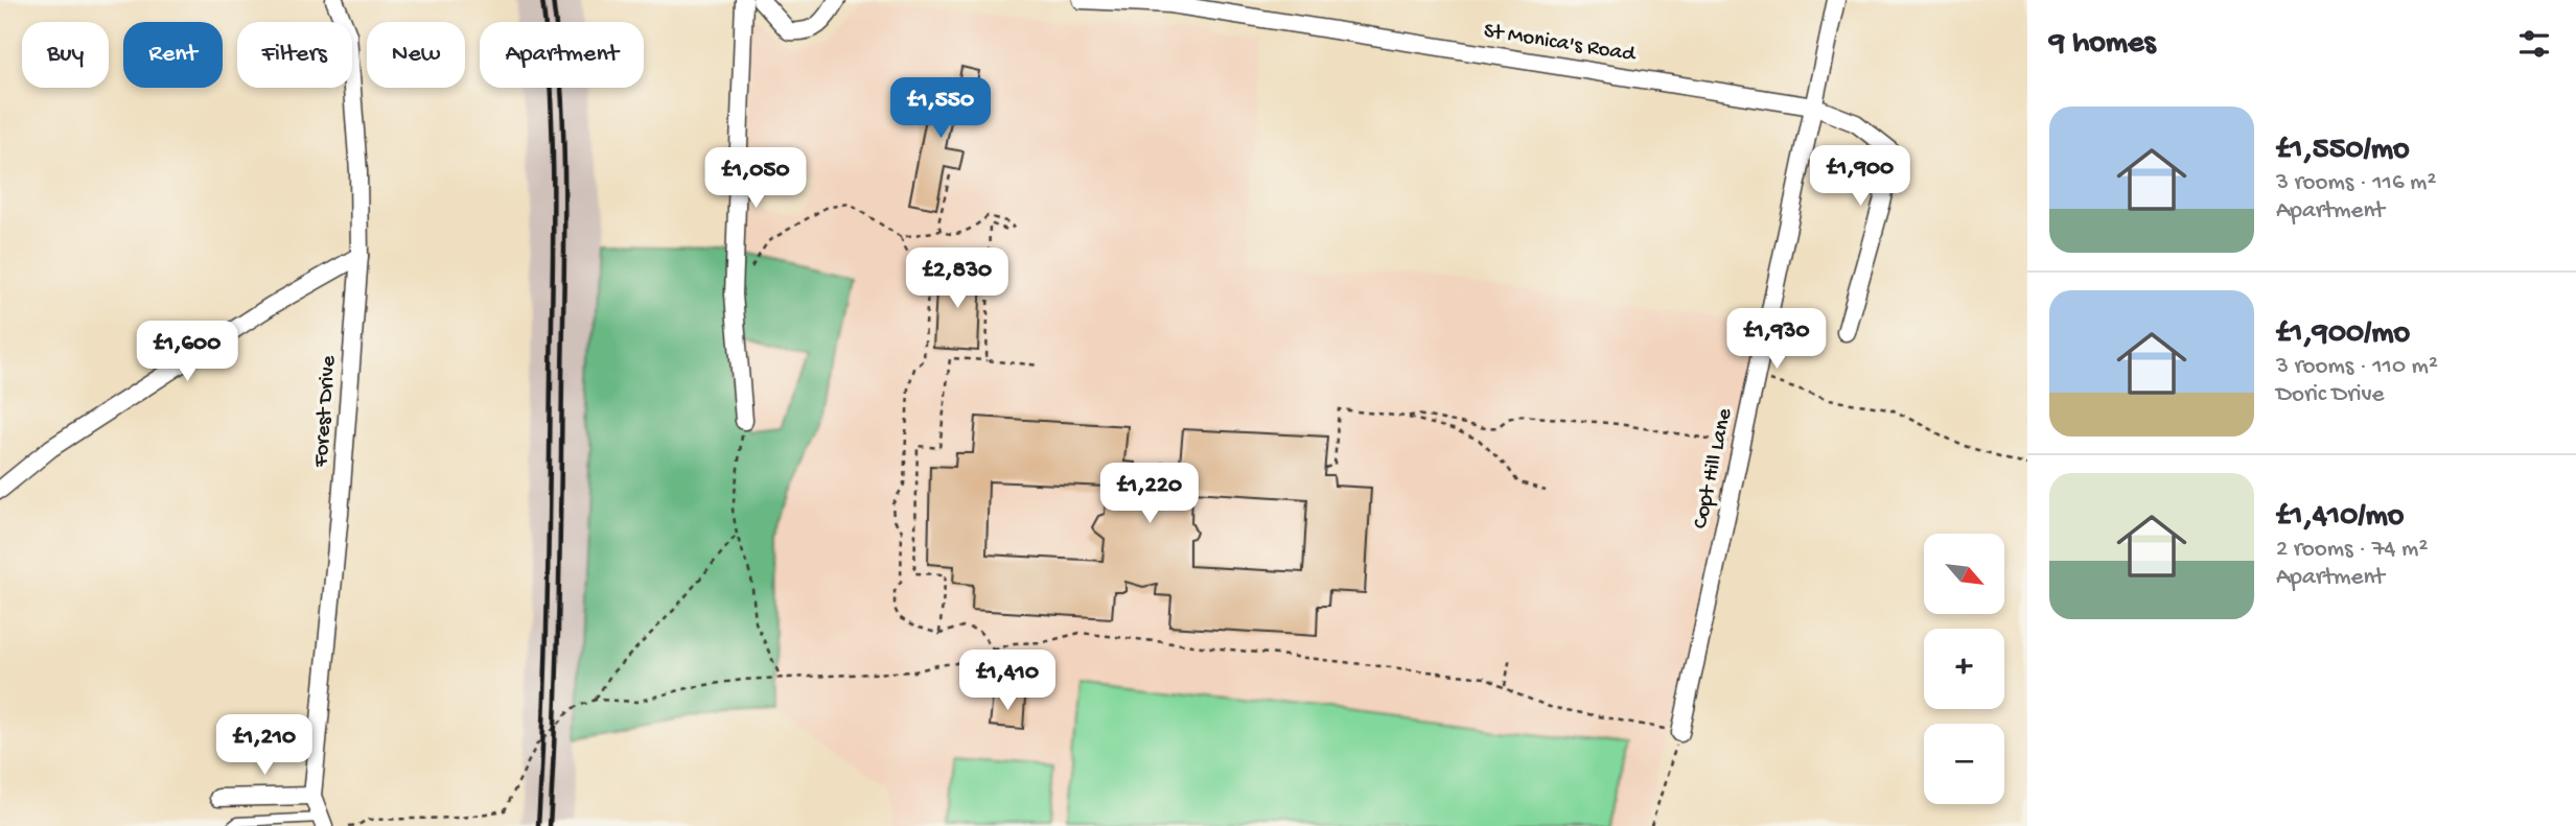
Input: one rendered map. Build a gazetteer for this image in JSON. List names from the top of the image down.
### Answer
{
  "streets": {
    "street": ["St Monica's Road", "Forest Drive", "Copt Hill Lane"]
  },
  "crossings": [
    ["St Monica's Road", "Copt Hill Lane"]
  ],
  "north": "bottom right",
  "page": {
    "heading": "9 homes",
    "chip": [
      "Buy",
      "Rent",
      "Filters",
      "New",
      "Apartment"
    ],
    "price": [
      "£1,550",
      "£1,900",
      "£1,050",
      "£2,830",
      "£1,930",
      "£1,600",
      "£1,220",
      "£1,410",
      "£1,210"
    ],
    "list": [
      {
        "name": "£1,550/mo",
        "note": "3 rooms · 116 m² · Apartment"
      },
      {
        "name": "£1,900/mo",
        "note": "3 rooms · 110 m² · Doric Drive"
      },
      {
        "name": "£1,410/mo",
        "note": "2 rooms · 74 m² · Apartment"
      }
    ],
    "map_buttons": ["+", "−"]
  }
}
